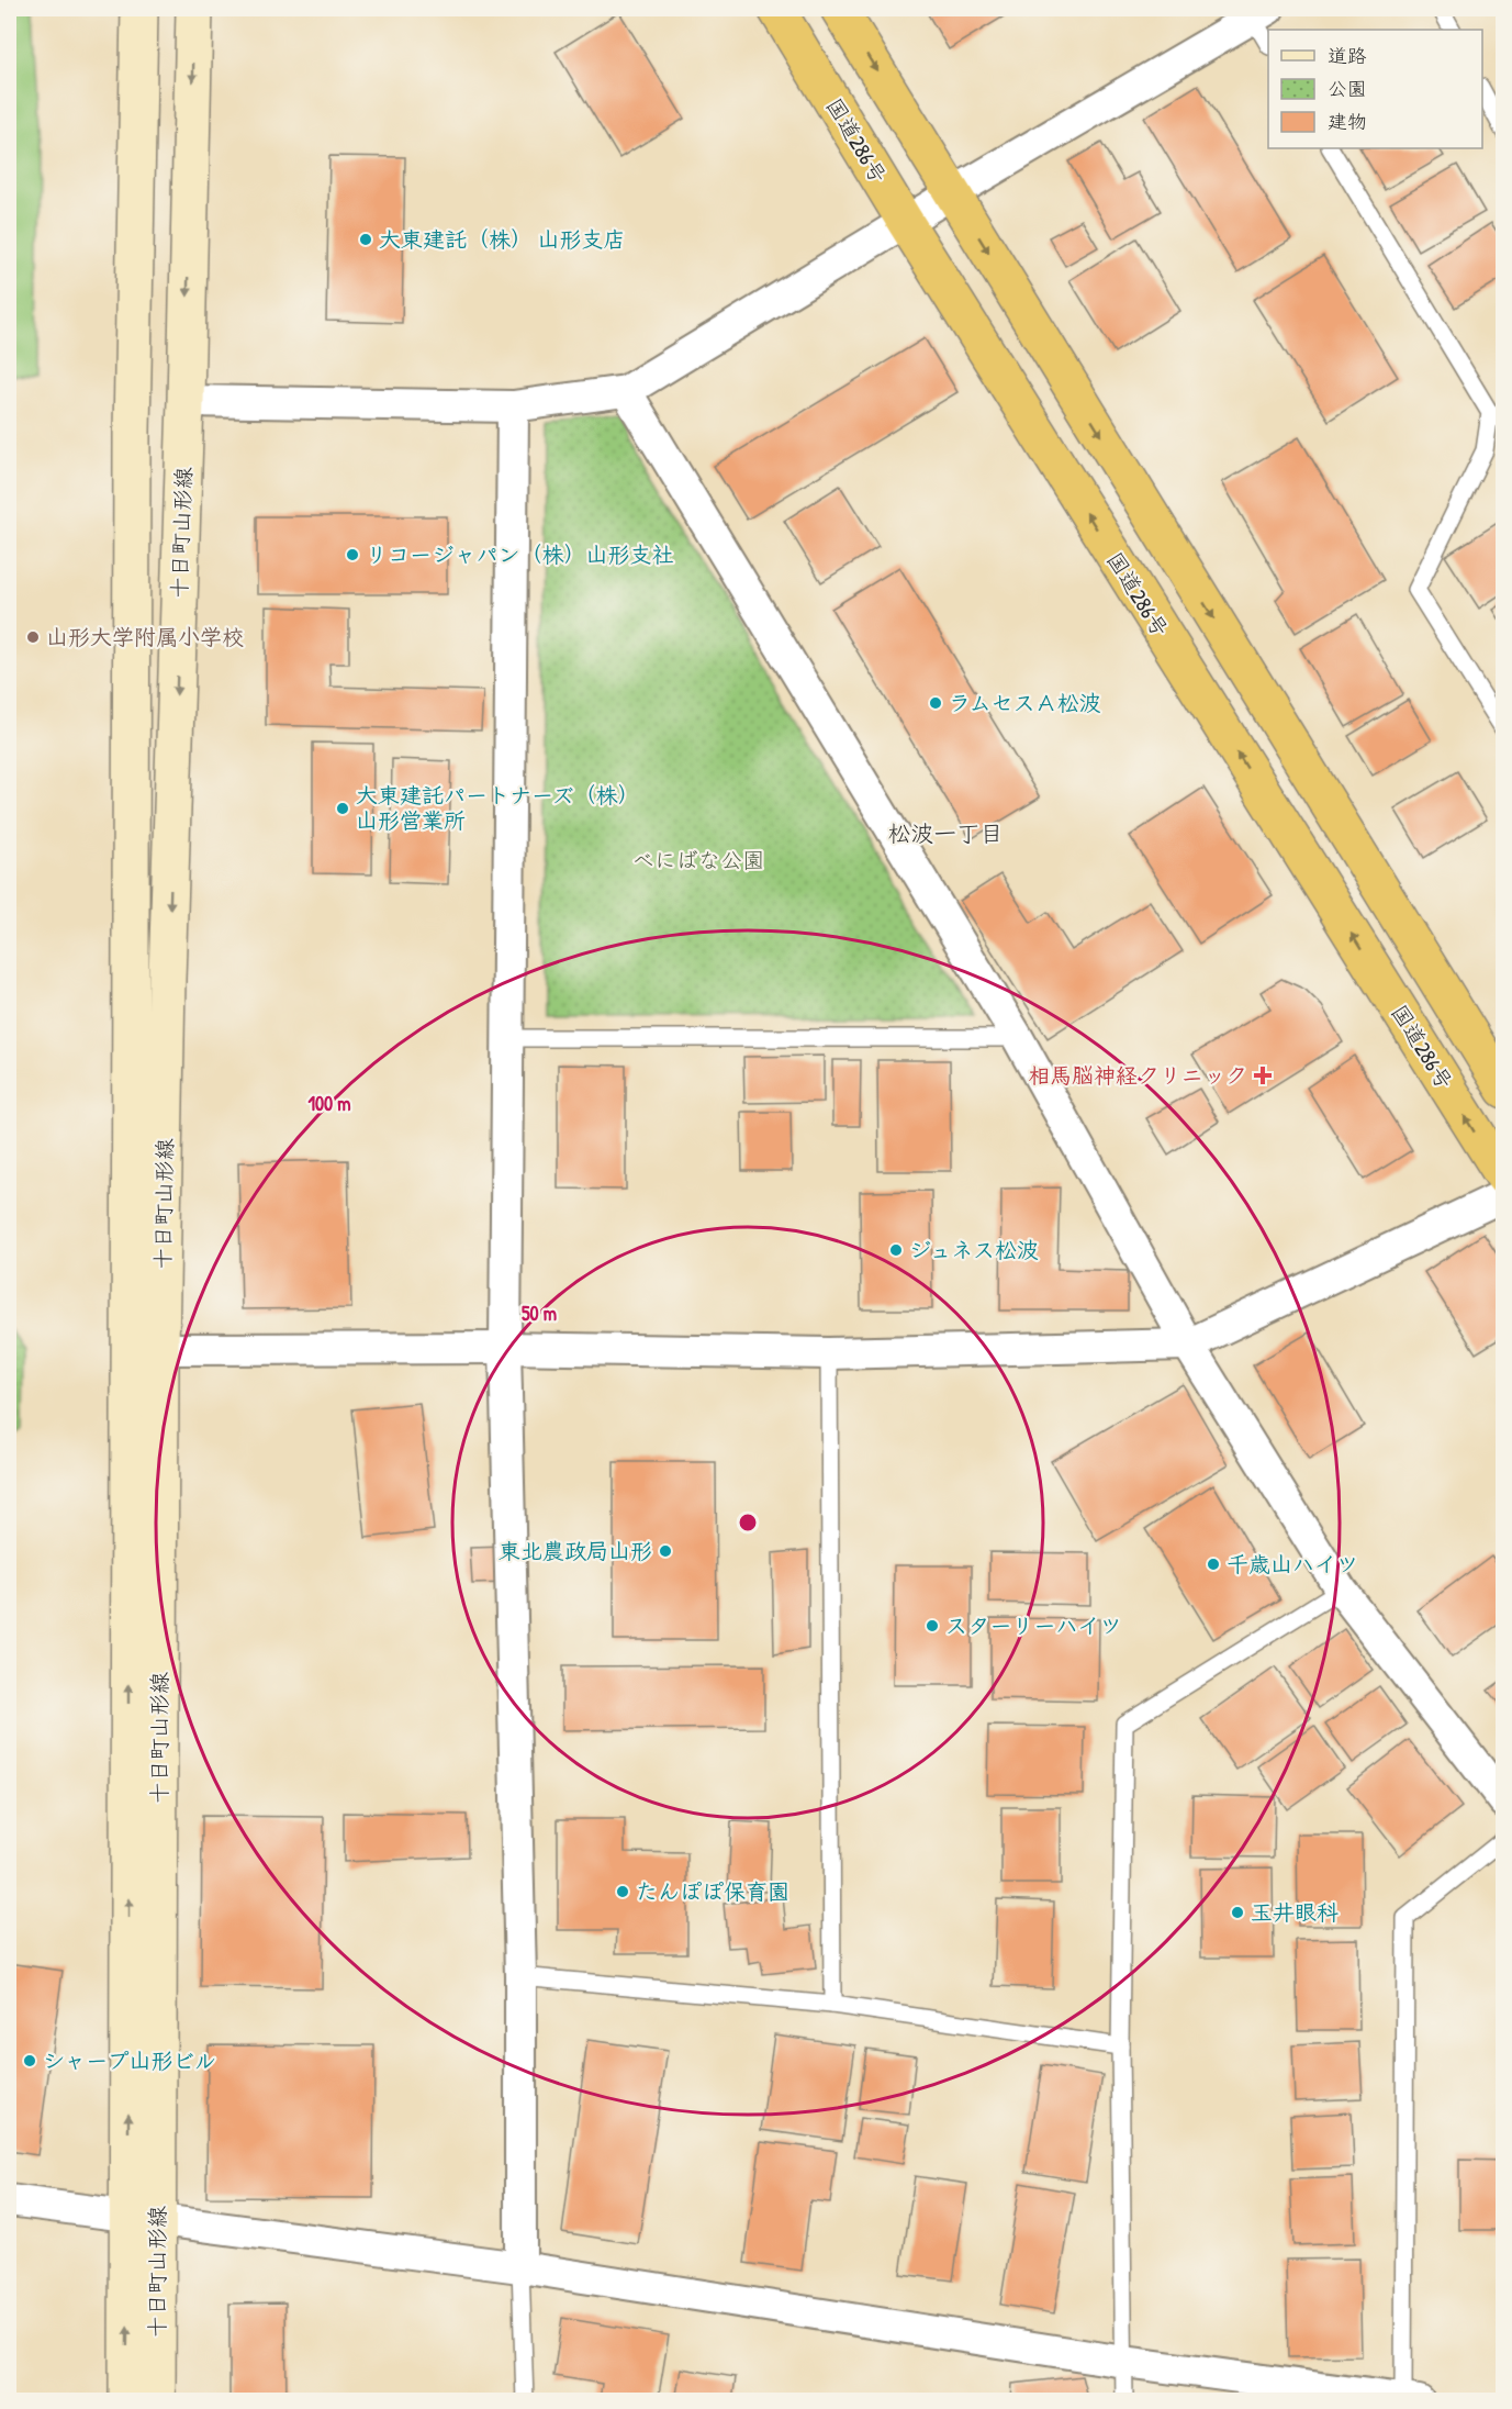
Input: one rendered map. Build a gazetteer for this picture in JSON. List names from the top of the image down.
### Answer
{
  "streets": {
    "highway": ["国道286号"],
    "main road": ["十日町山形線"]
  },
  "districts": ["松波一丁目"],
  "parks": ["べにばな公園"],
  "places": {
    "other": [
      "大東建託（株） 山形支店",
      "リコージャパン（株）山形支社",
      "山形大学附属小学校",
      "ラムセスＡ松波",
      "大東建託パートナーズ（株） 山形営業所",
      "ジュネス松波",
      "東北農政局山形",
      "千歳山ハイツ",
      "スターリーハイツ",
      "たんぽぽ保育園",
      "玉井眼科",
      "シャープ山形ビル"
    ],
    "health": ["相馬脳神経クリニック"]
  },
  "legend": ["道路", "公園", "建物"],
  "rings": ["100 m", "50 m"]
}
